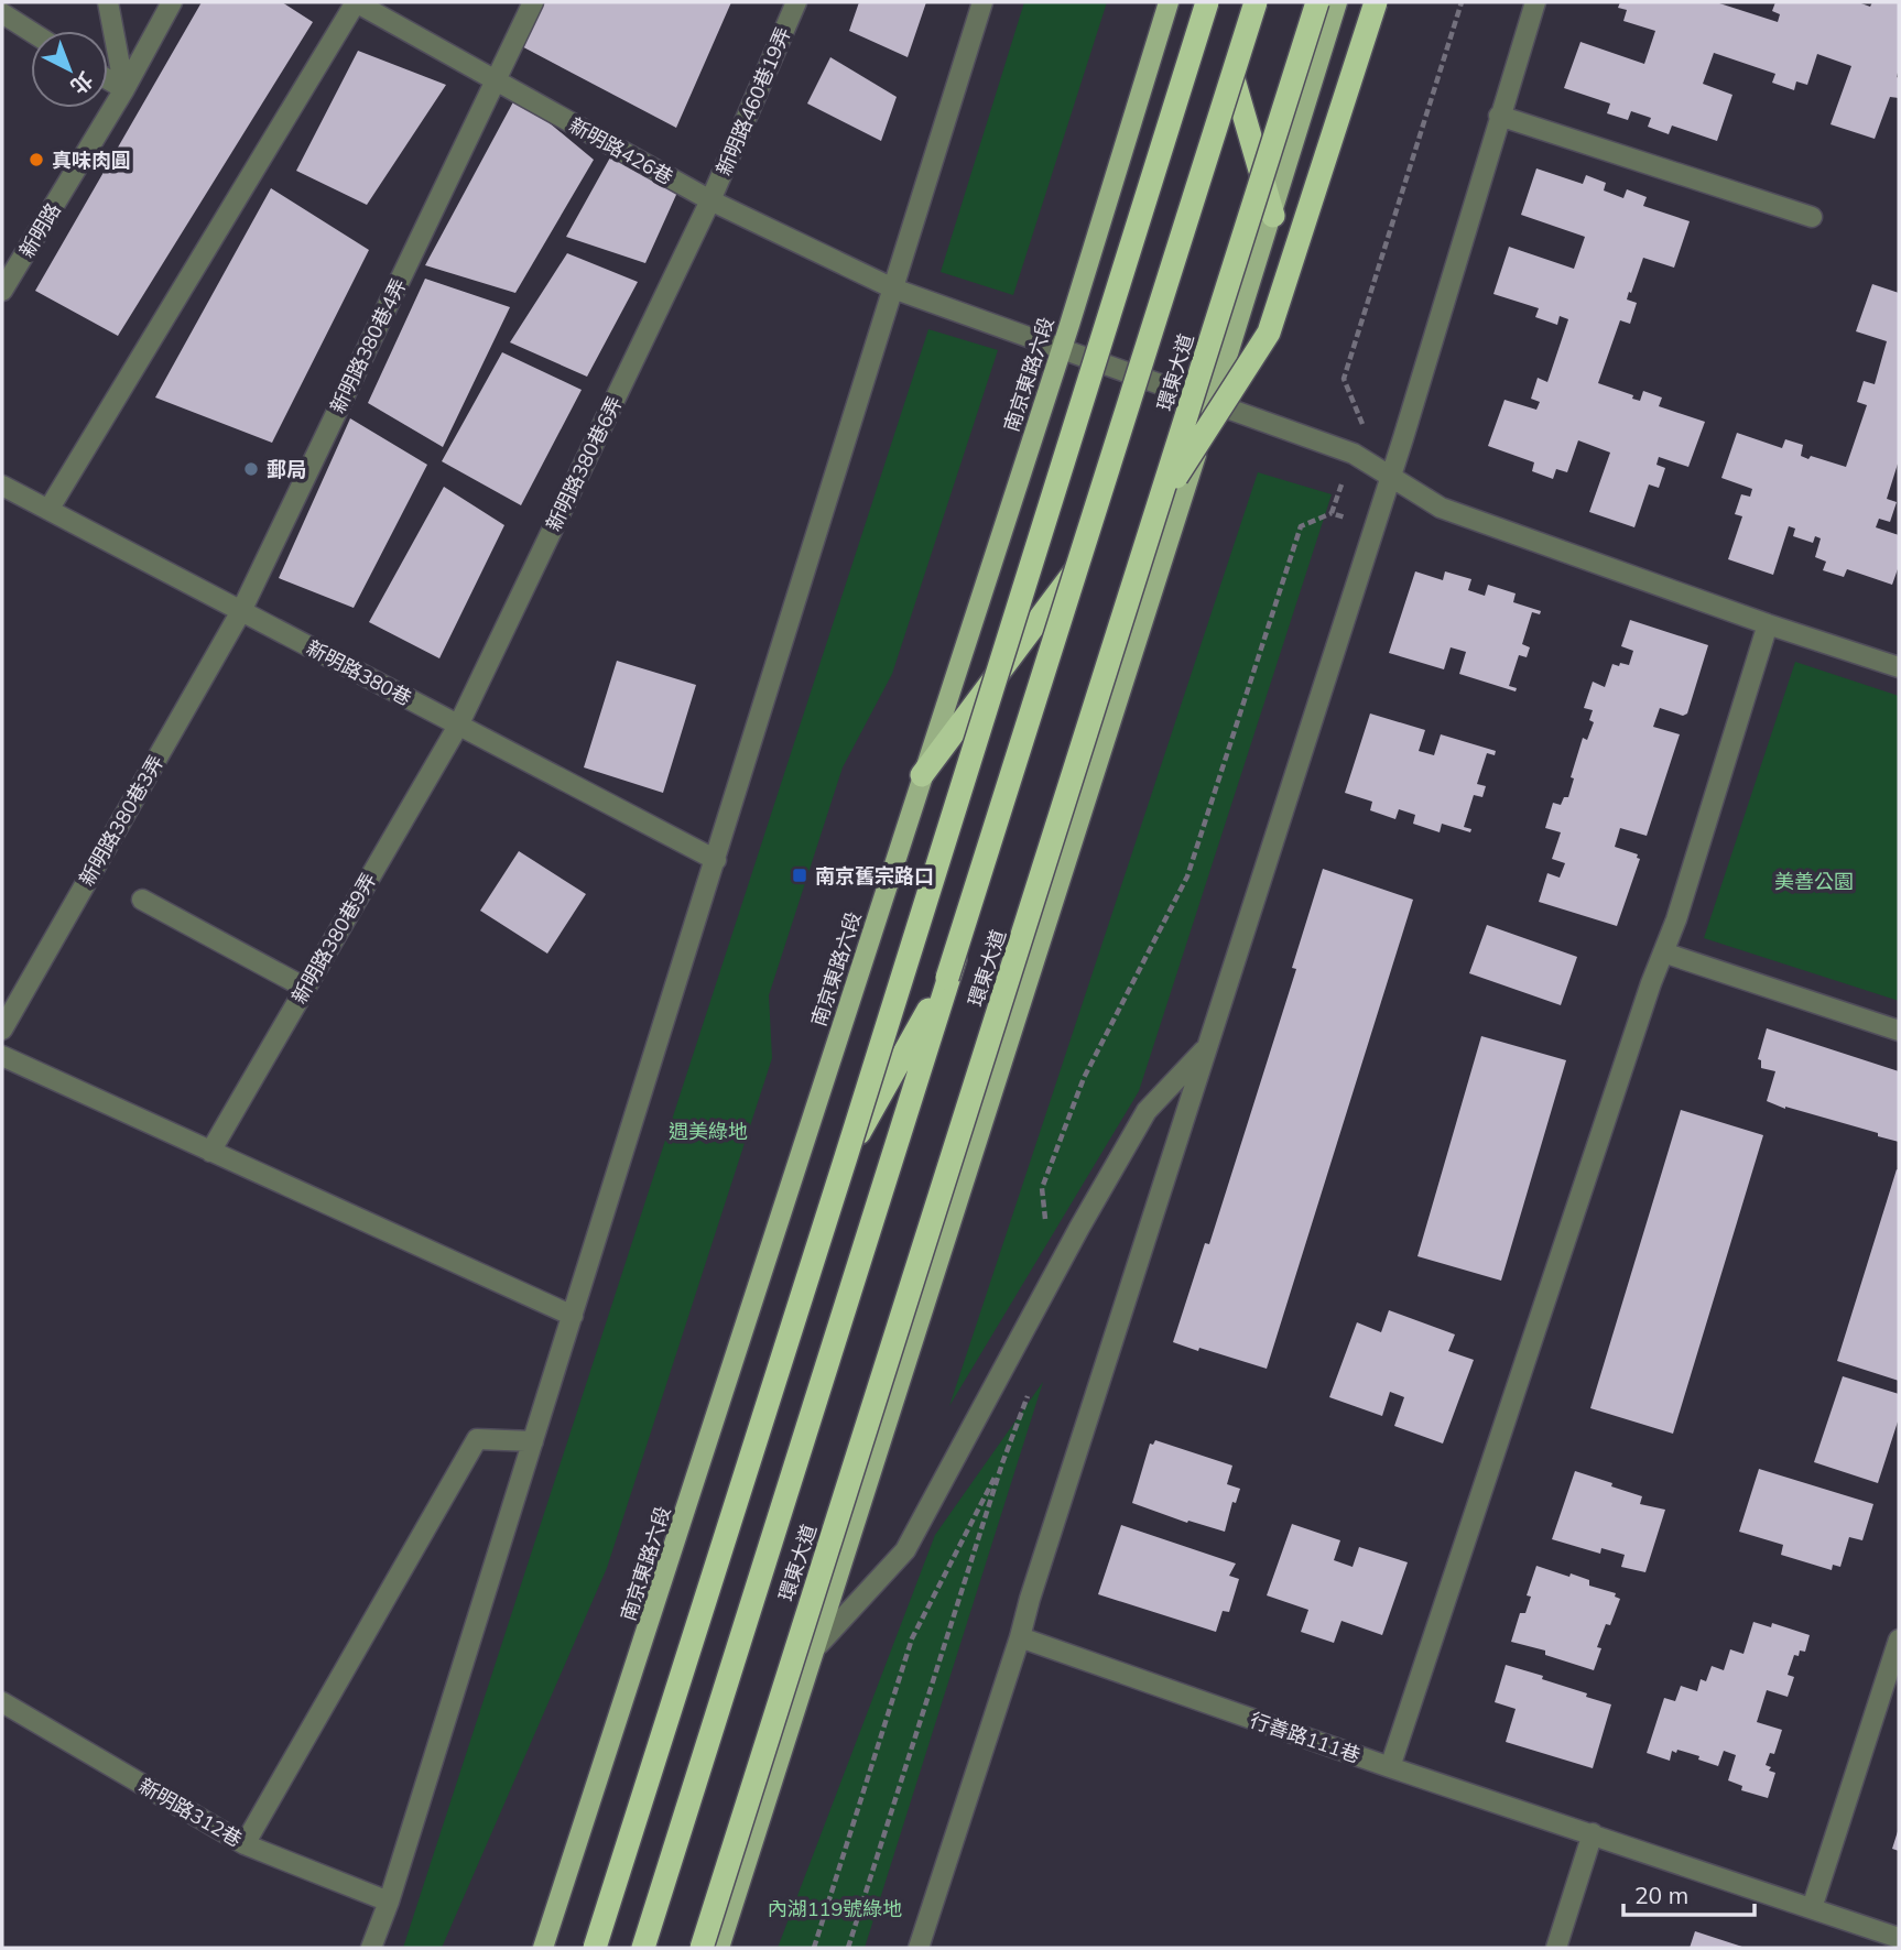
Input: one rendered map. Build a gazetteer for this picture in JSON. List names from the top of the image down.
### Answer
{
  "streets": {
    "highway": ["環東大道"],
    "main road": ["南京東路六段"],
    "street": [
      "新明路460巷19弄",
      "新明路426巷",
      "新明路",
      "新明路380巷4弄",
      "新明路380巷6弄",
      "新明路380巷",
      "新明路380巷3弄",
      "新明路380巷9弄",
      "行善路111巷",
      "新明路312巷"
    ]
  },
  "crossings": [
    ["新明路460巷19弄", "新明路426巷"],
    ["新明路460巷19弄", "新明路380巷6弄"],
    ["新明路426巷", "新明路380巷4弄"],
    ["新明路426巷", "南京東路六段"],
    ["新明路426巷", "新明路380巷6弄"],
    ["新明路380巷4弄", "新明路380巷"],
    ["新明路380巷4弄", "新明路380巷3弄"],
    ["新明路380巷6弄", "新明路380巷"],
    ["新明路380巷6弄", "新明路380巷9弄"],
    ["新明路380巷", "新明路380巷3弄"],
    ["新明路380巷", "新明路380巷9弄"]
  ],
  "parks": ["美善公園", "週美綠地", "內湖119號綠地"],
  "places": {
    "other": ["真味肉圓", "郵局"],
    "transit": ["南京舊宗路口"]
  },
  "scale_bar": "20 m",
  "north": "bottom right"
}
